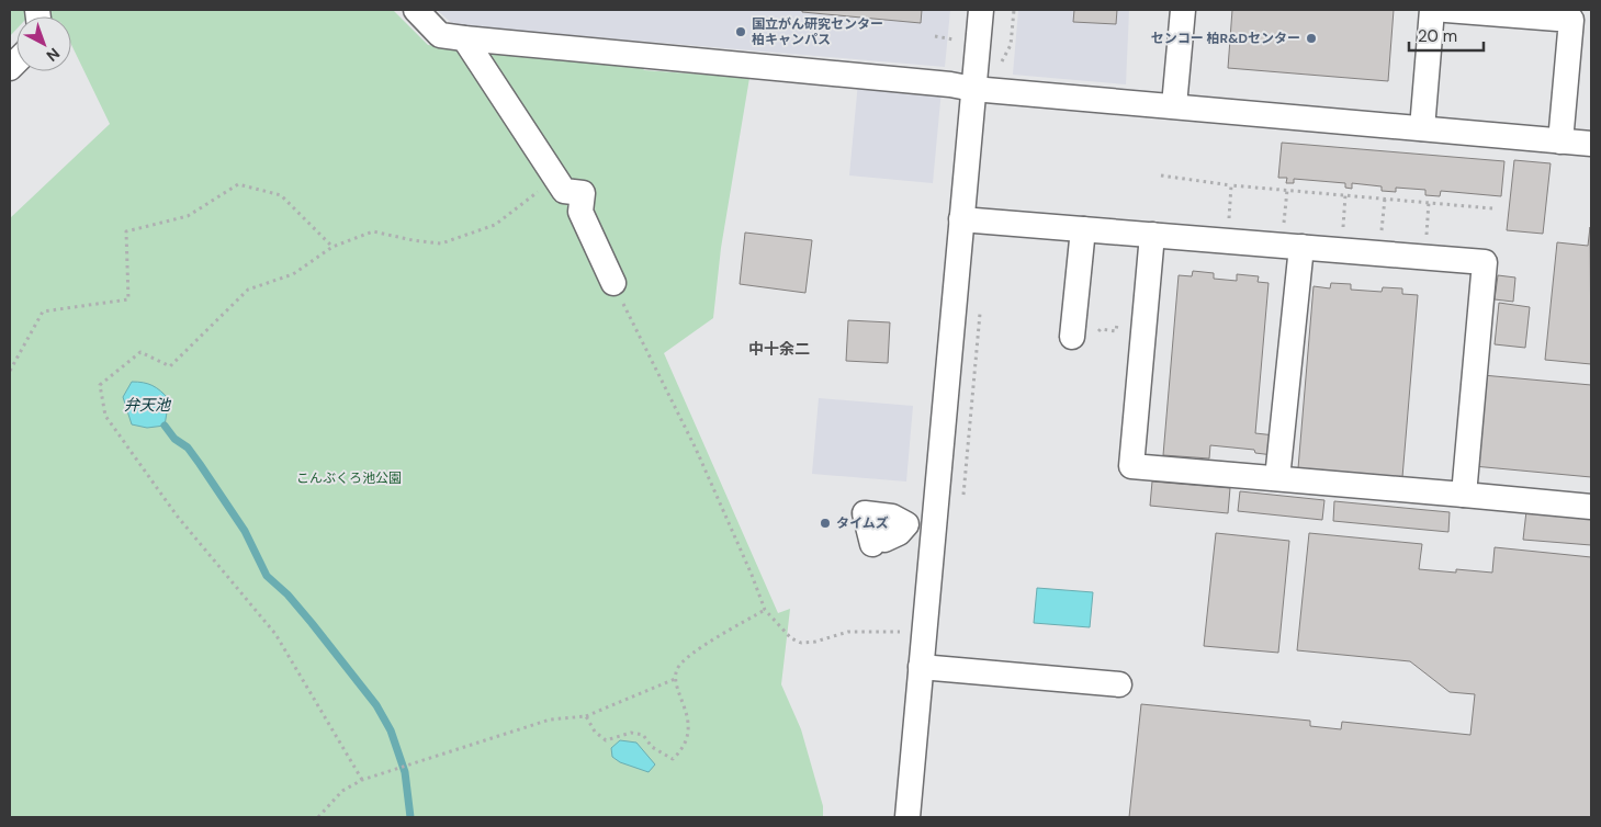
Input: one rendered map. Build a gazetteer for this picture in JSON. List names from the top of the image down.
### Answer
{
  "districts": ["中十余二"],
  "water": ["弁天池"],
  "parks": ["こんぶくろ池公園"],
  "places": ["国立がん研究センター 柏キャンパス", "センコー 柏R&Dセンター", "タイムズ"],
  "scale_bar": "20 m",
  "north": "bottom right"
}
